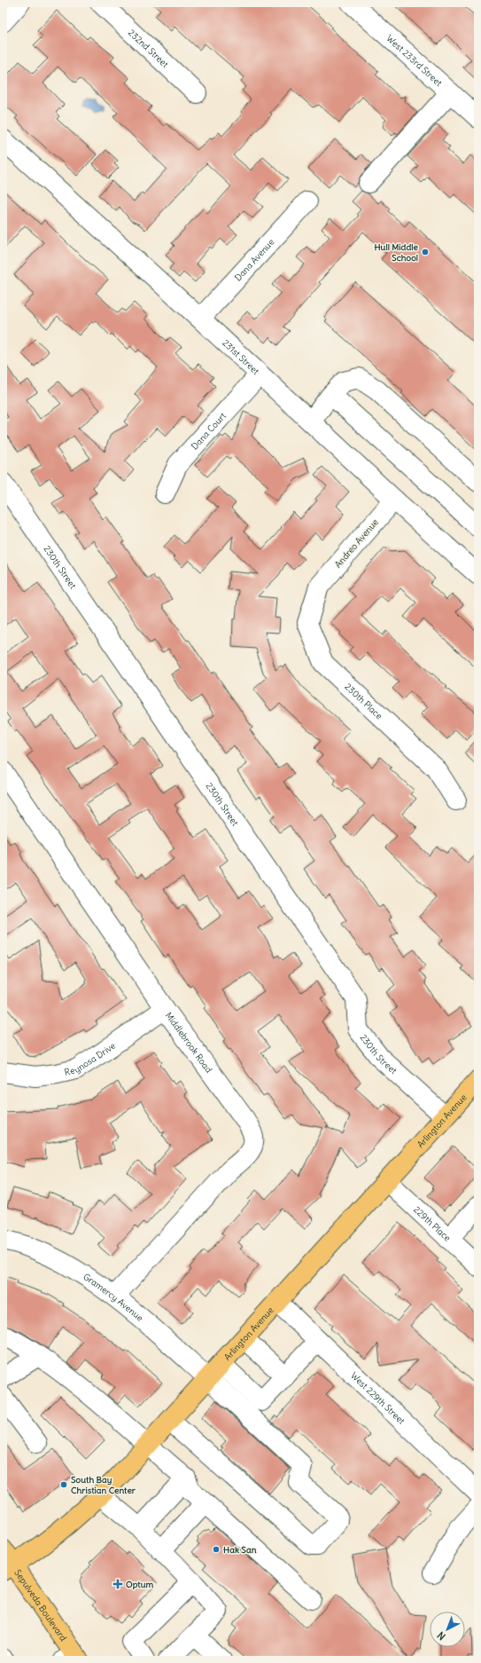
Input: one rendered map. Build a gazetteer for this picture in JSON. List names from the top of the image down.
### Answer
{
  "streets": {
    "main road": ["Arlington Avenue", "Sepulveda Boulevard"],
    "street": [
      "232nd Street",
      "West 233rd Street",
      "Dana Avenue",
      "231st Street",
      "Dana Court",
      "Andreo Avenue",
      "230th Street",
      "230th Place",
      "Middlebrook Road",
      "Reynosa Drive",
      "229th Place",
      "Gramercy Avenue",
      "West 229th Street"
    ]
  },
  "crossings": [
    ["Dana Avenue", "231st Street"],
    ["231st Street", "Dana Court"],
    ["231st Street", "Andreo Avenue"],
    ["Andreo Avenue", "230th Place"],
    ["230th Street", "Arlington Avenue"],
    ["Middlebrook Road", "Reynosa Drive"],
    ["Middlebrook Road", "Gramercy Avenue"],
    ["Arlington Avenue", "229th Place"],
    ["Arlington Avenue", "Gramercy Avenue"],
    ["Arlington Avenue", "West 229th Street"],
    ["Arlington Avenue", "Sepulveda Boulevard"]
  ],
  "places": {
    "other": ["Hull Middle School", "South Bay Christian Center", "Hak San"],
    "health": ["Optum"]
  },
  "north": "bottom left"
}
